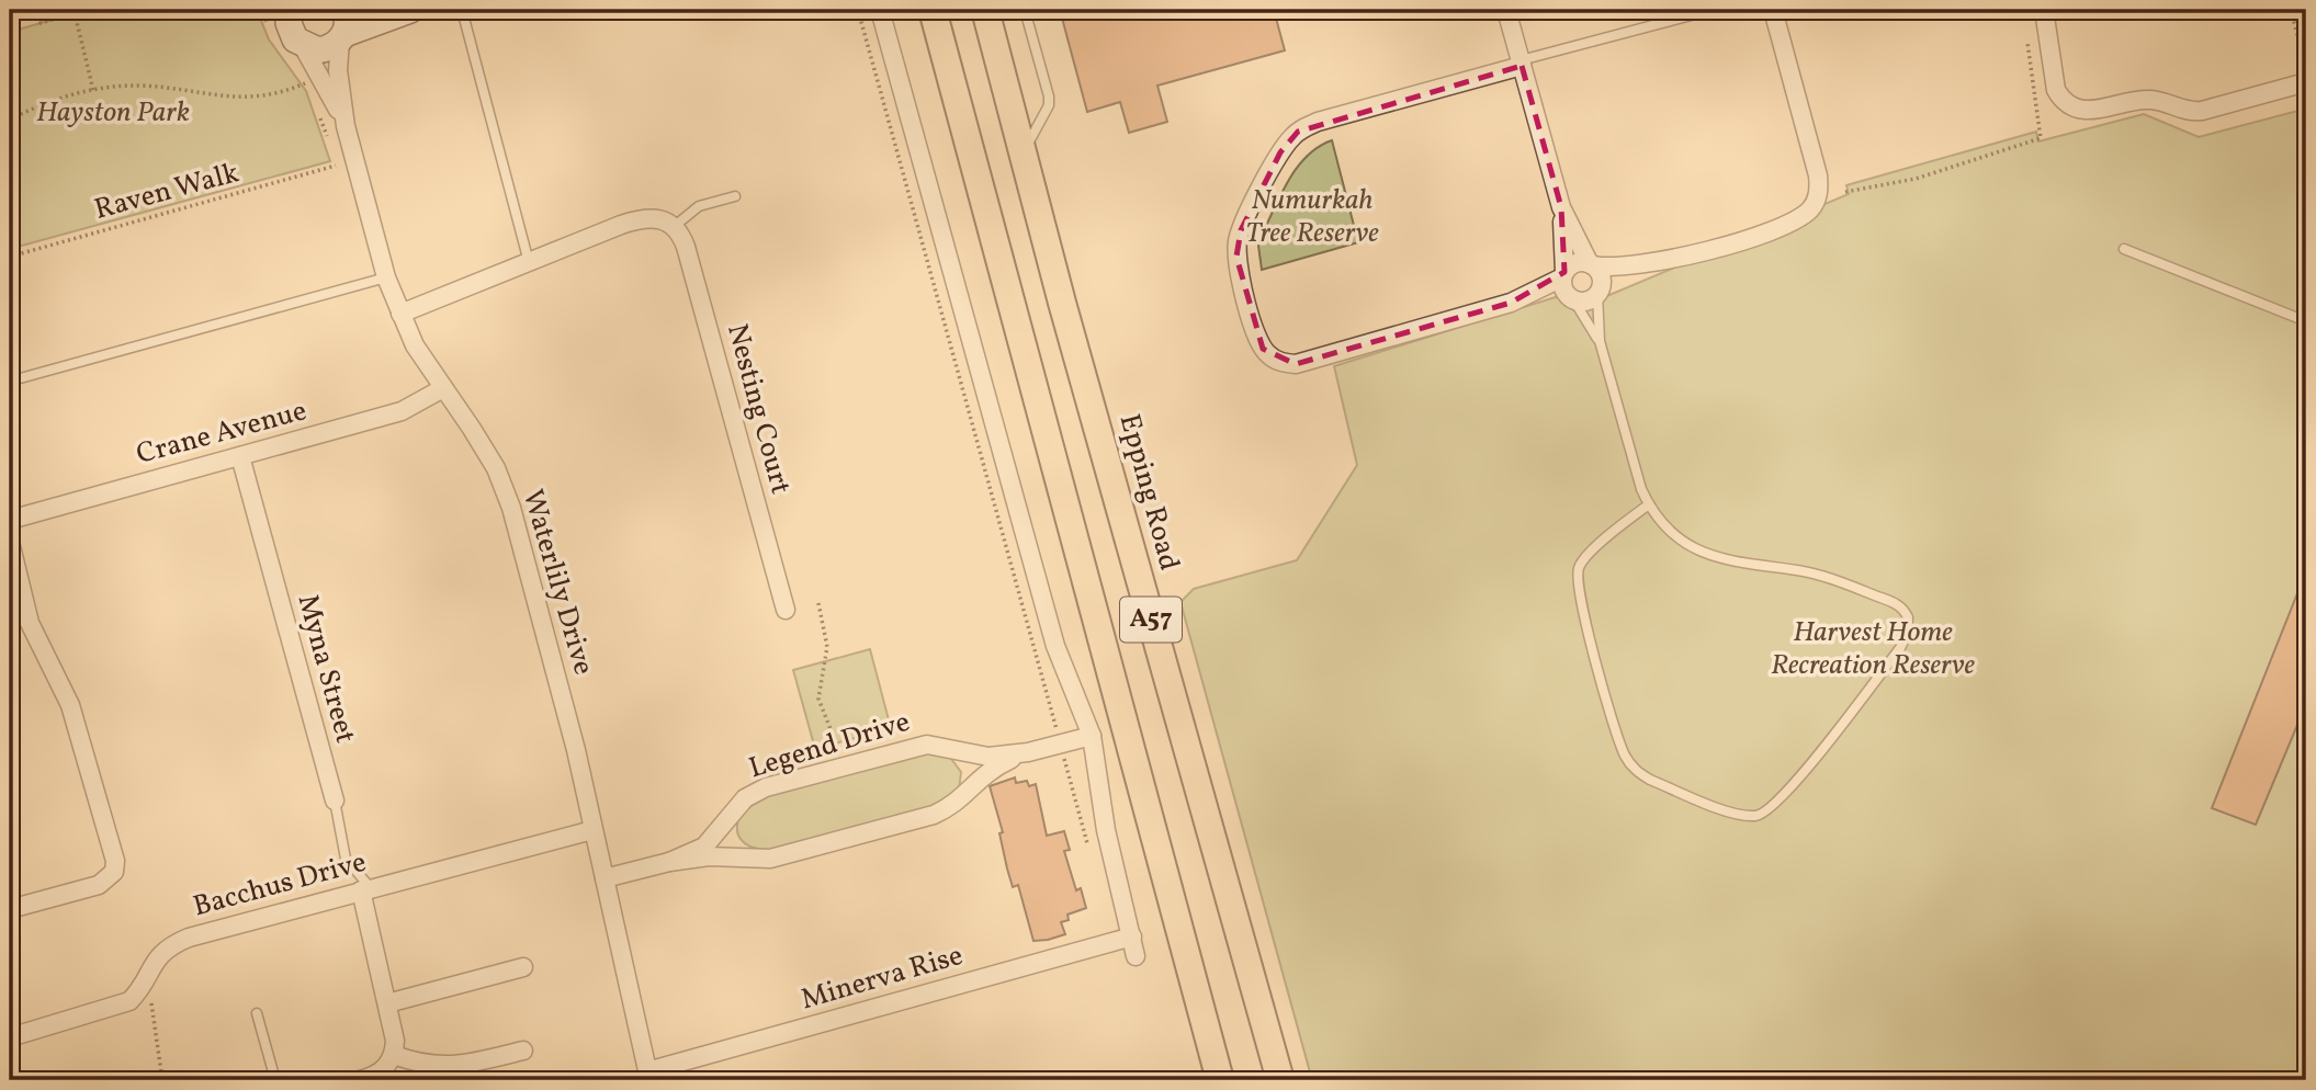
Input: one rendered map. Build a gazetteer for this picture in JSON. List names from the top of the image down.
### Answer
{
  "streets": {
    "main road": ["Epping Road", "A57"],
    "street": [
      "Nesting Court",
      "Crane Avenue",
      "Waterlily Drive",
      "Myna Street",
      "Legend Drive",
      "Bacchus Drive",
      "Minerva Rise"
    ],
    "path": ["Raven Walk"]
  },
  "crossings": [
    ["Crane Avenue", "Waterlily Drive"],
    ["Crane Avenue", "Myna Street"],
    ["Waterlily Drive", "Legend Drive"],
    ["Waterlily Drive", "Bacchus Drive"],
    ["Waterlily Drive", "Minerva Rise"],
    ["Myna Street", "Bacchus Drive"]
  ],
  "parks": ["Hayston Park", "Numurkah Tree Reserve", "Harvest Home Recreation Reserve"]
}
